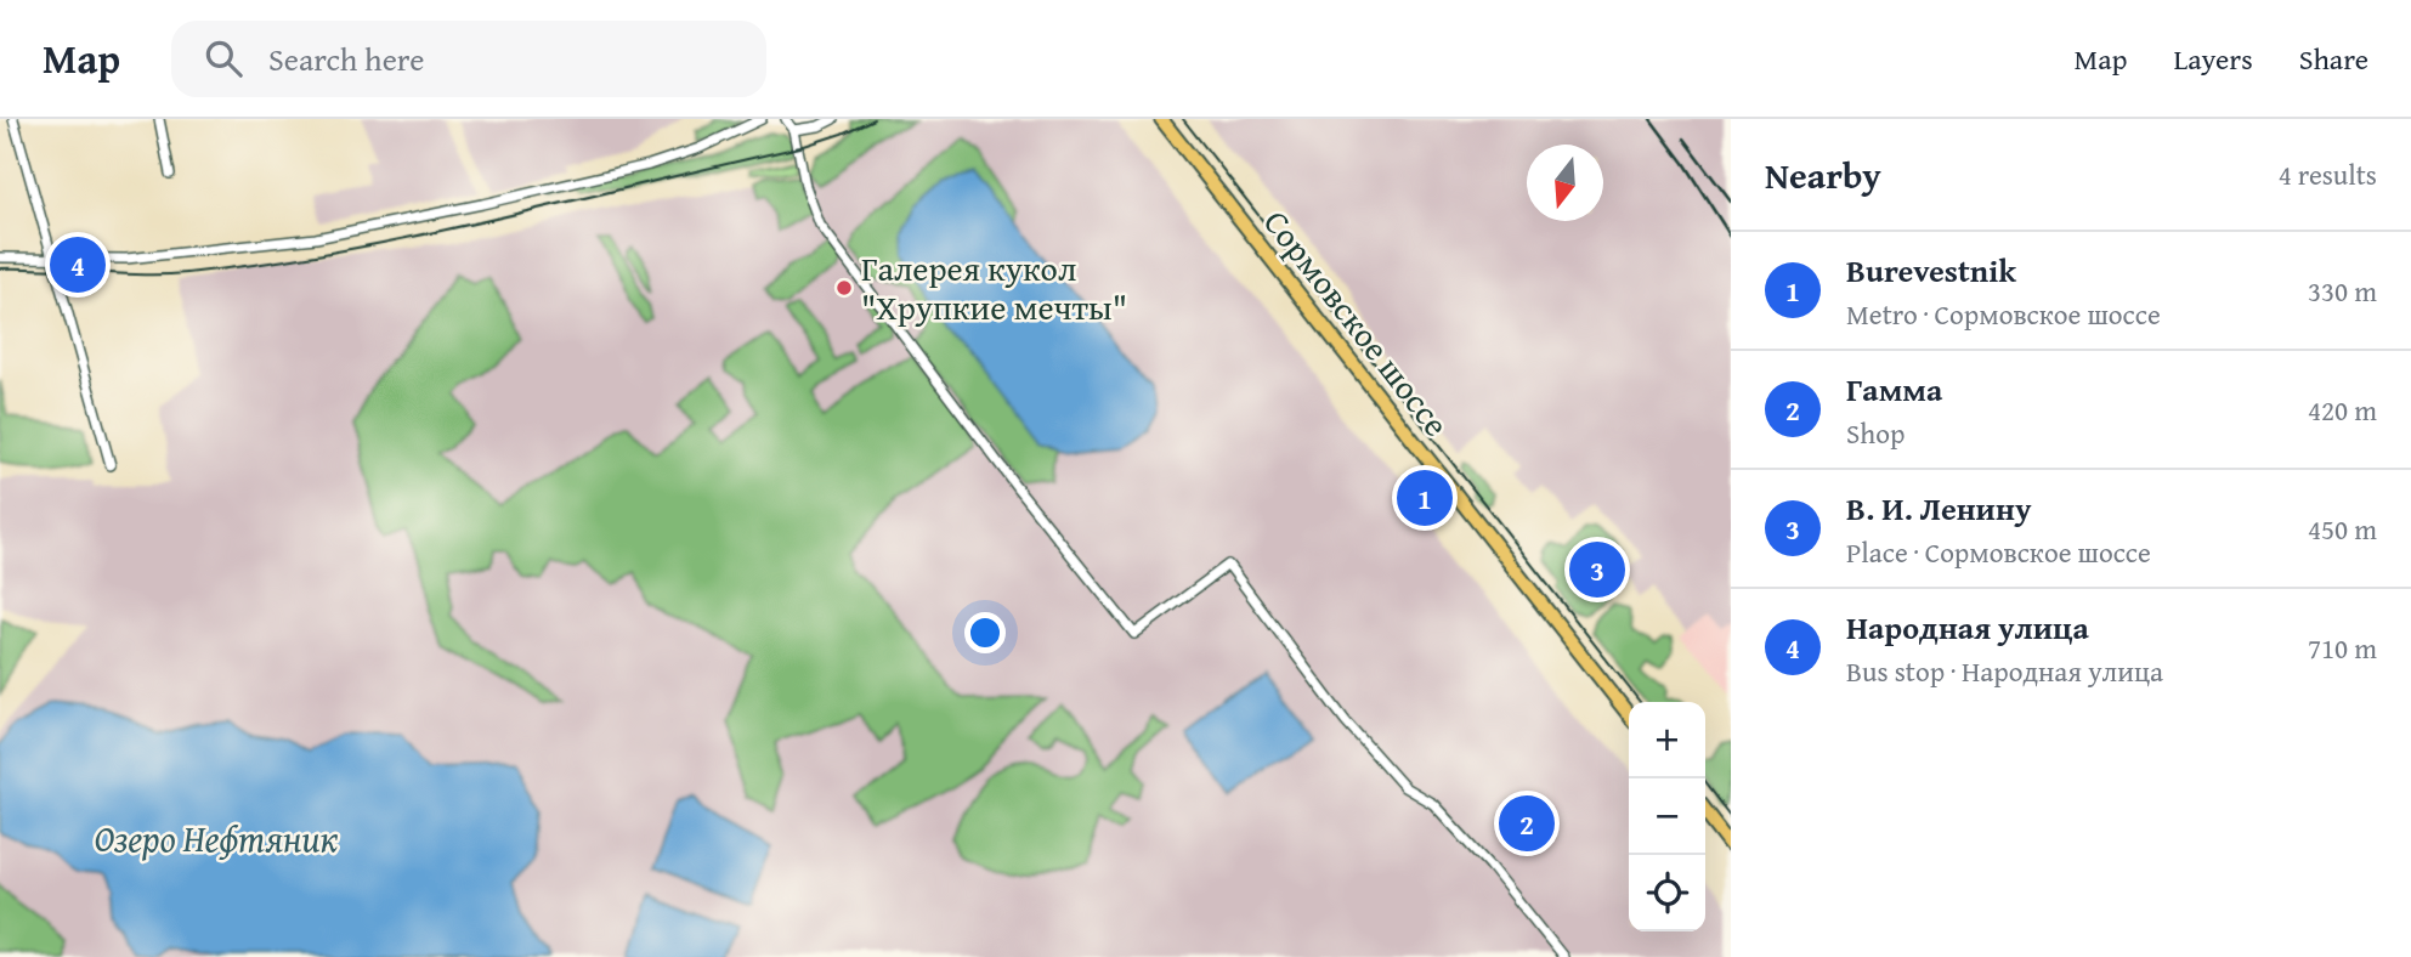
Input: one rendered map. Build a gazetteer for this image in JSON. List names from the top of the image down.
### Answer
{
  "streets": {
    "main road": ["Сормовское шоссе"]
  },
  "water": ["Озеро Нефтяник"],
  "places": ["Галерея кукол \"Хрупкие мечты\""],
  "north": "bottom",
  "page": {
    "header": "Map",
    "search": "Search here",
    "nav": ["Map", "Layers", "Share"],
    "heading": ["Nearby", "4 results"],
    "list": [
      {
        "mark": "1",
        "name": "Burevestnik",
        "note": "Metro · Сормовское шоссе",
        "value": "330 m"
      },
      {
        "mark": "2",
        "name": "Гамма",
        "note": "Shop",
        "value": "420 m"
      },
      {
        "mark": "3",
        "name": "В. И. Ленину",
        "note": "Place · Сормовское шоссе",
        "value": "450 m"
      },
      {
        "mark": "4",
        "name": "Народная улица",
        "note": "Bus stop · Народная улица",
        "value": "710 m"
      }
    ],
    "pins": [
      "4",
      "1",
      "3",
      "2"
    ],
    "map_buttons": ["+", "−"]
  }
}
